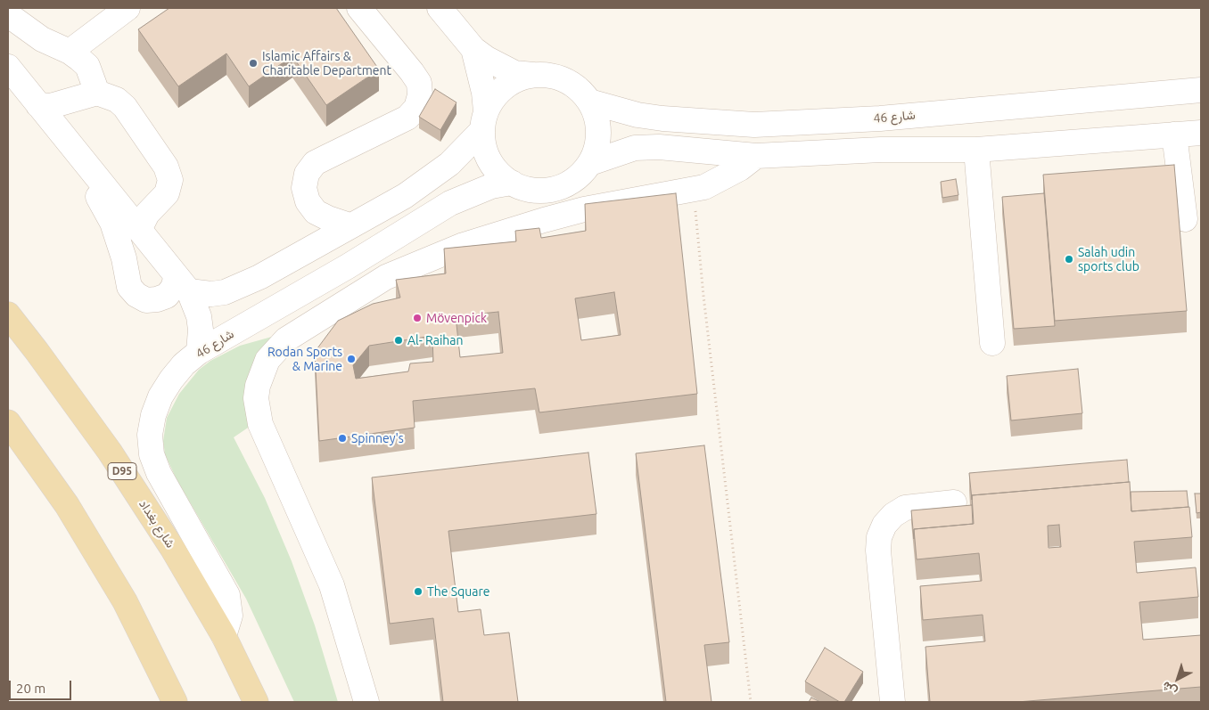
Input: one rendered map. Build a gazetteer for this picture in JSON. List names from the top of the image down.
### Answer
{
  "streets": {
    "main road": ["D95", "شارع بغداد"],
    "street": ["شارع 46"]
  },
  "crossings": [
    ["شارع 46", "شارع بغداد"]
  ],
  "places": [
    "Islamic Affairs & Charitable Department",
    "Salah udin sports club",
    "Mövenpick",
    "Al- Raihan",
    "Rodan Sports & Marine",
    "Spinney's",
    "The Square"
  ],
  "scale_bar": "20 m",
  "north": "bottom left"
}
